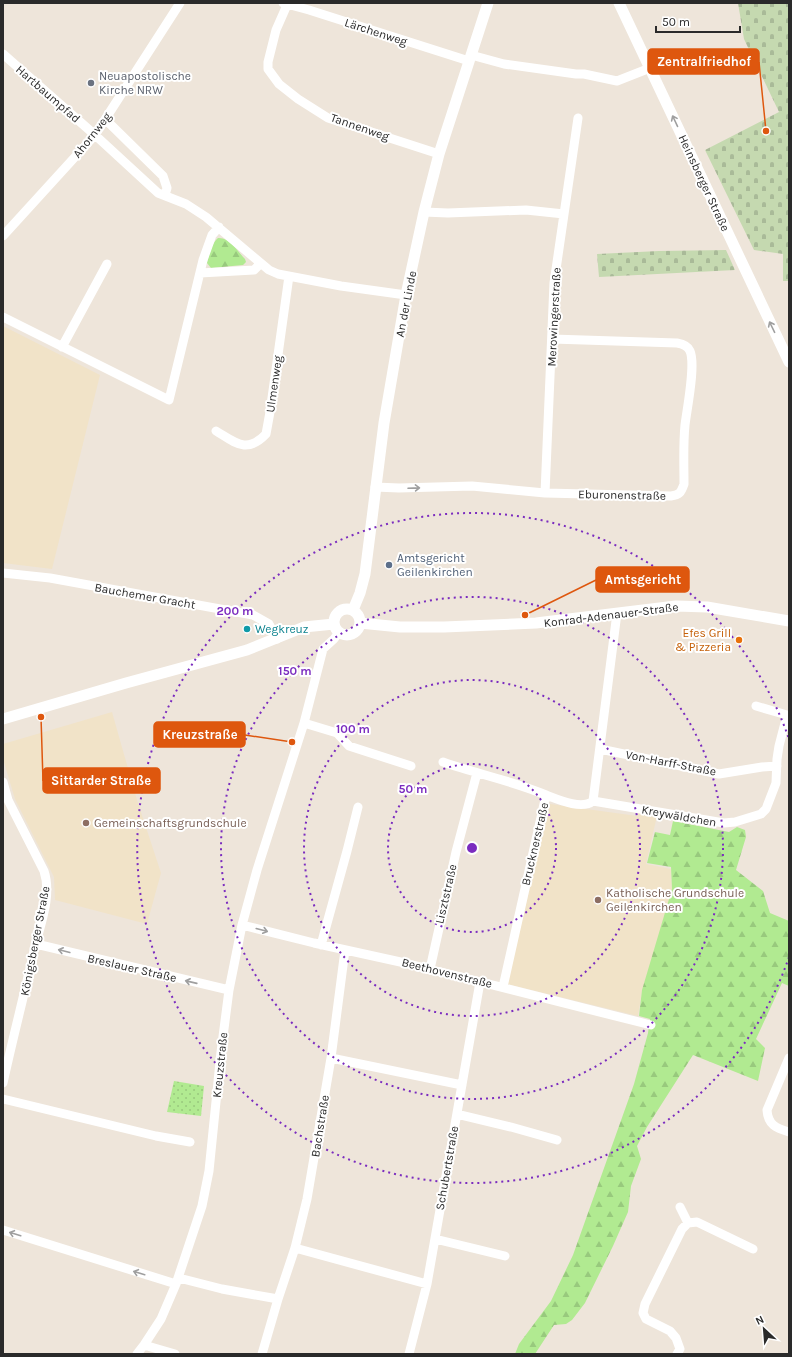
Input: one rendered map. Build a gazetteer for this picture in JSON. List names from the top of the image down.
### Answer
{
  "streets": {
    "street": [
      "Lärchenweg",
      "Hartbaumpfad",
      "Tannenweg",
      "Ahornweg",
      "Heinsberger Straße",
      "An der Linde",
      "Merowingerstraße",
      "Ulmenweg",
      "Eburonenstraße",
      "Bauchemer Gracht",
      "Konrad-Adenauer-Straße",
      "Von-Harff-Straße",
      "Kreywäldchen",
      "Brucknerstraße",
      "Lisztstraße",
      "Königsberger Straße",
      "Breslauer Straße",
      "Beethovenstraße",
      "Kreuzstraße",
      "Bachstraße",
      "Schubertstraße"
    ]
  },
  "crossings": [
    ["Lärchenweg", "Tannenweg"],
    ["Lärchenweg", "Heinsberger Straße"],
    ["Lärchenweg", "An der Linde"],
    ["Hartbaumpfad", "Ahornweg"],
    ["Hartbaumpfad", "An der Linde"],
    ["Hartbaumpfad", "Ulmenweg"],
    ["Tannenweg", "An der Linde"],
    ["An der Linde", "Eburonenstraße"],
    ["An der Linde", "Konrad-Adenauer-Straße"],
    ["An der Linde", "Kreuzstraße"],
    ["Merowingerstraße", "Eburonenstraße"],
    ["Konrad-Adenauer-Straße", "Kreuzstraße"],
    ["Von-Harff-Straße", "Kreywäldchen"],
    ["Kreywäldchen", "Brucknerstraße"],
    ["Brucknerstraße", "Beethovenstraße"],
    ["Lisztstraße", "Beethovenstraße"],
    ["Königsberger Straße", "Breslauer Straße"],
    ["Breslauer Straße", "Kreuzstraße"],
    ["Beethovenstraße", "Kreuzstraße"],
    ["Beethovenstraße", "Bachstraße"],
    ["Beethovenstraße", "Schubertstraße"]
  ],
  "one_way": ["Heinsberger Straße", "Breslauer Straße"],
  "places": [
    "Neuapostolische Kirche NRW",
    "Zentralfriedhof",
    "Amtsgericht Geilenkirchen",
    "Amtsgericht",
    "Wegkreuz",
    "Efes Grill & Pizzeria",
    "Sittarder Straße",
    "Kreuzstraße",
    "Gemeinschaftsgrundschule",
    "Katholische Grundschule Geilenkirchen"
  ],
  "scale_bar": "50 m",
  "north": "top left",
  "rings": [
    "200 m",
    "150 m",
    "100 m",
    "50 m"
  ]
}
